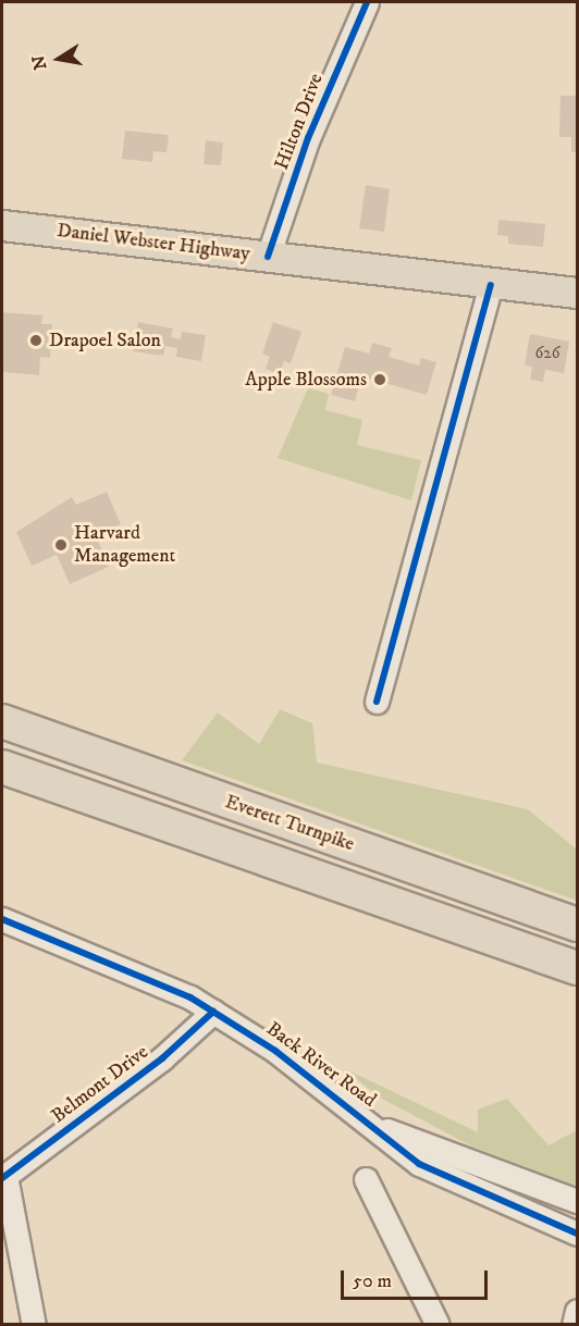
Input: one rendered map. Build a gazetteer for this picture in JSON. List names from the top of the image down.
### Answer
{
  "streets": {
    "highway": ["Everett Turnpike"],
    "main road": ["Daniel Webster Highway"],
    "street": ["Hilton Drive", "Back River Road", "Belmont Drive"]
  },
  "crossings": [
    ["Hilton Drive", "Daniel Webster Highway"],
    ["Back River Road", "Belmont Drive"]
  ],
  "places": ["Drapoel Salon", "Apple Blossoms", "Harvard Management"],
  "house_numbers": ["626"],
  "scale_bar": "50 m",
  "north": "left"
}
